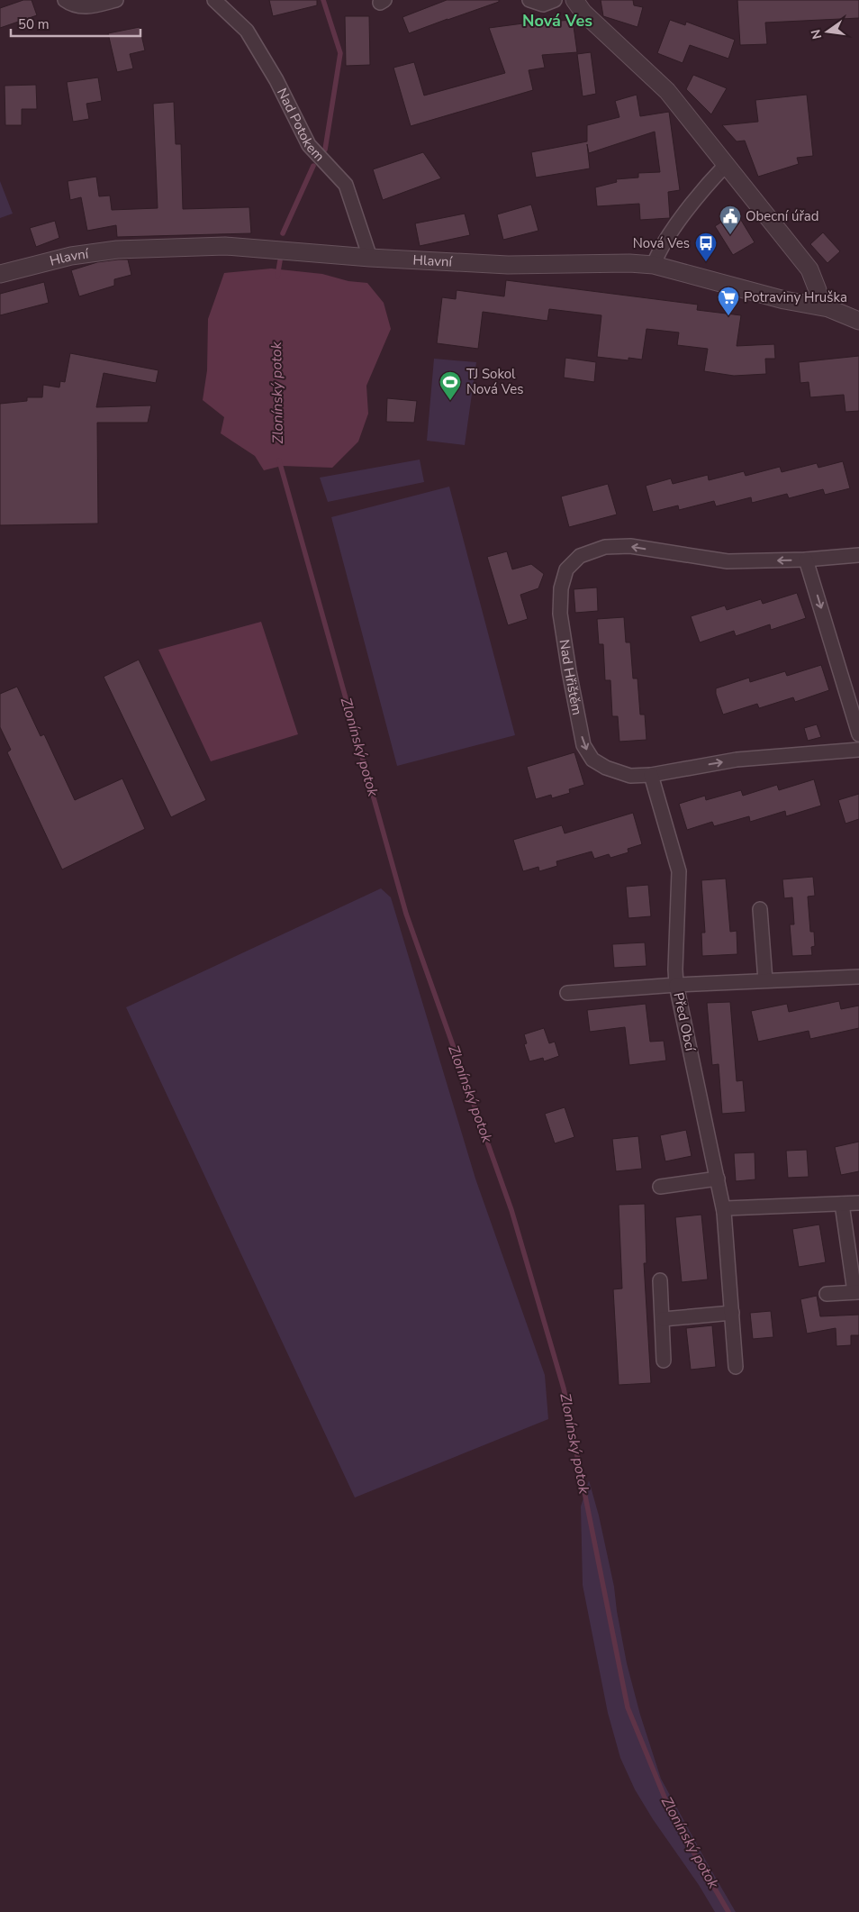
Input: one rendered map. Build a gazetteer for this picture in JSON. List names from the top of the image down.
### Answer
{
  "streets": {
    "street": [
      "Nad Potokem",
      "Hlavní",
      "Nad Hřištěm",
      "Před Obcí"
    ]
  },
  "crossings": [
    ["Nad Potokem", "Hlavní"]
  ],
  "districts": ["Nová Ves"],
  "water": ["Zlonínský potok"],
  "places": {
    "public building": ["Obecní úřad"],
    "bus stop": ["Nová Ves"],
    "supermarket": ["Potraviny Hruška"],
    "sports": ["TJ Sokol Nová Ves"]
  },
  "scale_bar": "50 m",
  "north": "left"
}
